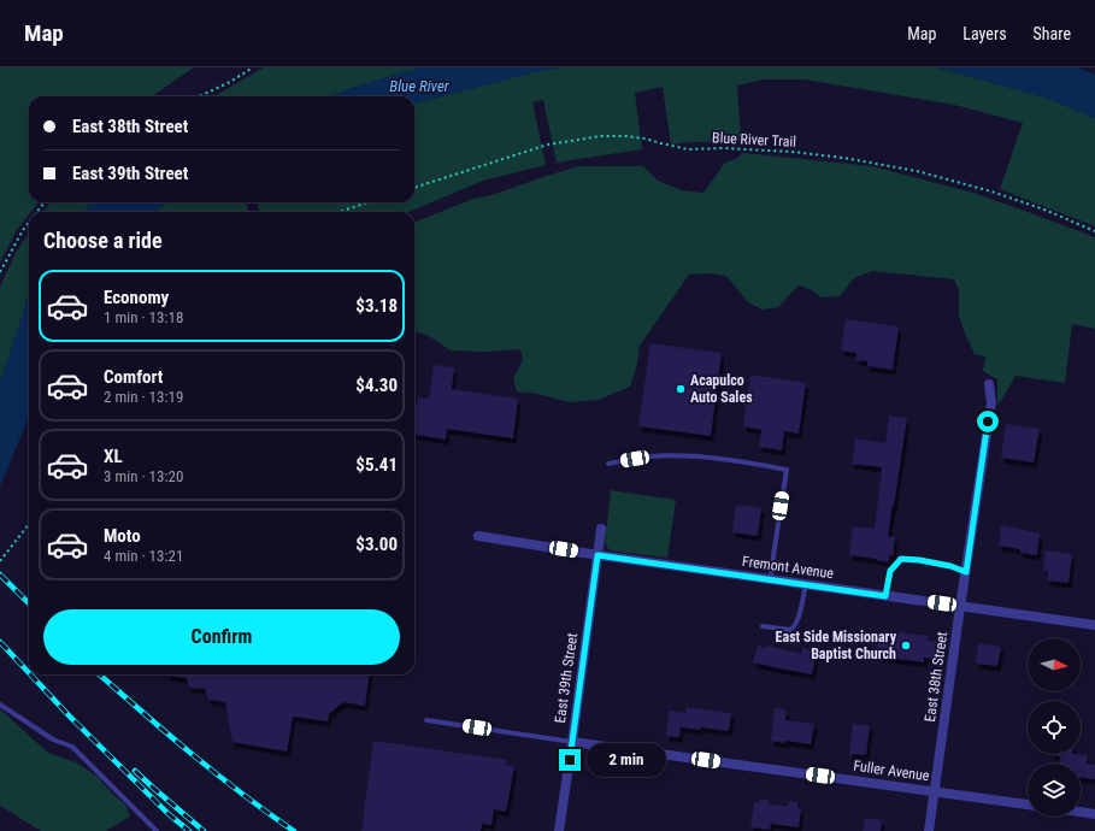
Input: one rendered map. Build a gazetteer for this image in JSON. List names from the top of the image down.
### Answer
{
  "streets": {
    "street": [
      "Fremont Avenue",
      "East 38th Street",
      "East 39th Street",
      "Fuller Avenue"
    ],
    "path": ["Blue River Trail"]
  },
  "crossings": [
    ["Fremont Avenue", "East 38th Street"],
    ["Fremont Avenue", "East 39th Street"],
    ["East 38th Street", "Fuller Avenue"],
    ["East 39th Street", "Fuller Avenue"]
  ],
  "water": ["Blue River"],
  "places": ["Acapulco Auto Sales", "East Side Missionary Baptist Church"],
  "north": "right",
  "page": {
    "header": "Map",
    "nav": ["Map", "Layers", "Share"],
    "banner": ["East 38th Street", "East 39th Street"],
    "heading": "Choose a ride",
    "list": [
      {
        "name": "Economy",
        "note": "1 min · 13:18",
        "value": "$3.18"
      },
      {
        "name": "Comfort",
        "note": "2 min · 13:19",
        "value": "$4.30"
      },
      {
        "name": "XL",
        "note": "3 min · 13:20",
        "value": "$5.41"
      },
      {
        "name": "Moto",
        "note": "4 min · 13:21",
        "value": "$3.00"
      }
    ],
    "buttons": "Confirm",
    "bubble": "2 min"
  }
}
